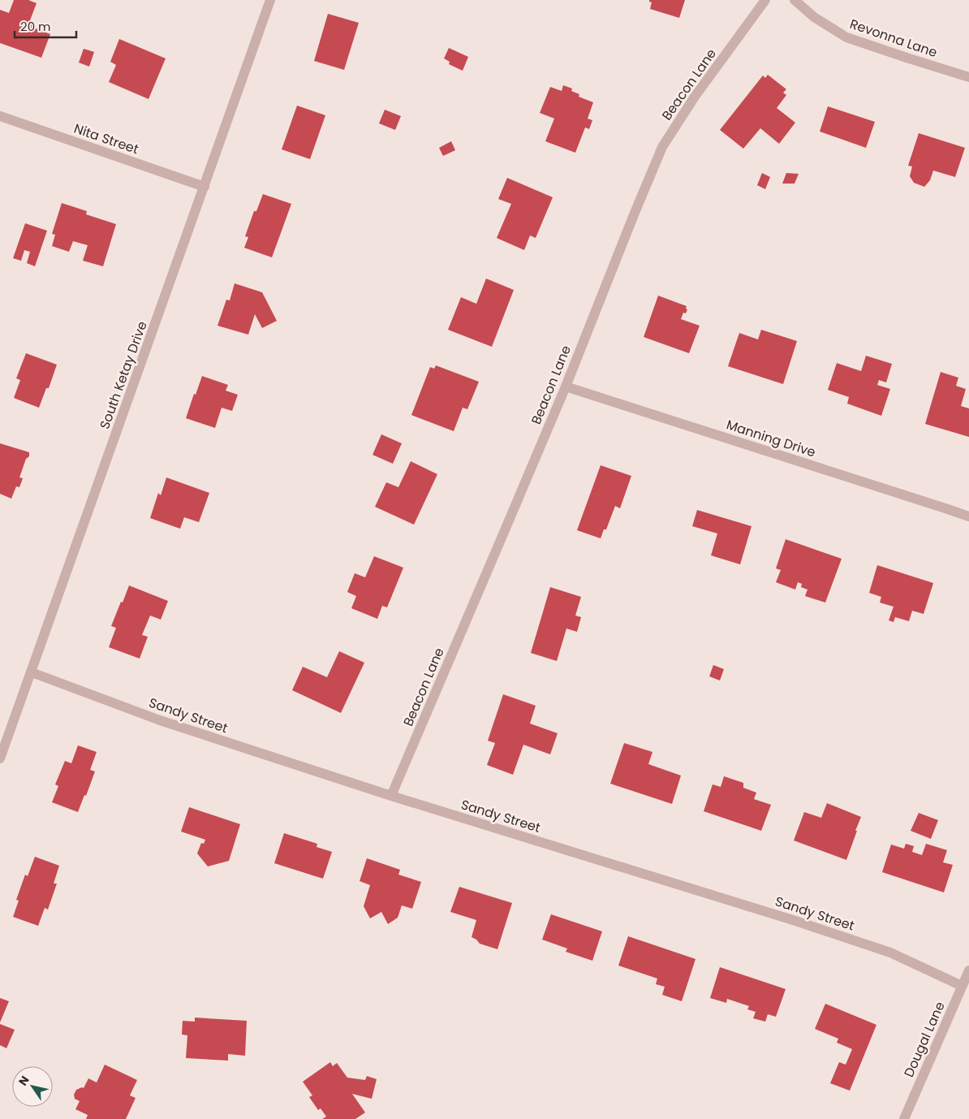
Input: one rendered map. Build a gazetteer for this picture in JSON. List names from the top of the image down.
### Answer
{
  "streets": {
    "street": [
      "Revonna Lane",
      "Beacon Lane",
      "Nita Street",
      "South Ketay Drive",
      "Manning Drive",
      "Sandy Street",
      "Dougal Lane"
    ]
  },
  "crossings": [
    ["Beacon Lane", "Manning Drive"],
    ["Beacon Lane", "Sandy Street"],
    ["Nita Street", "South Ketay Drive"],
    ["South Ketay Drive", "Sandy Street"],
    ["Sandy Street", "Dougal Lane"]
  ],
  "scale_bar": "20 m",
  "north": "top left"
}
